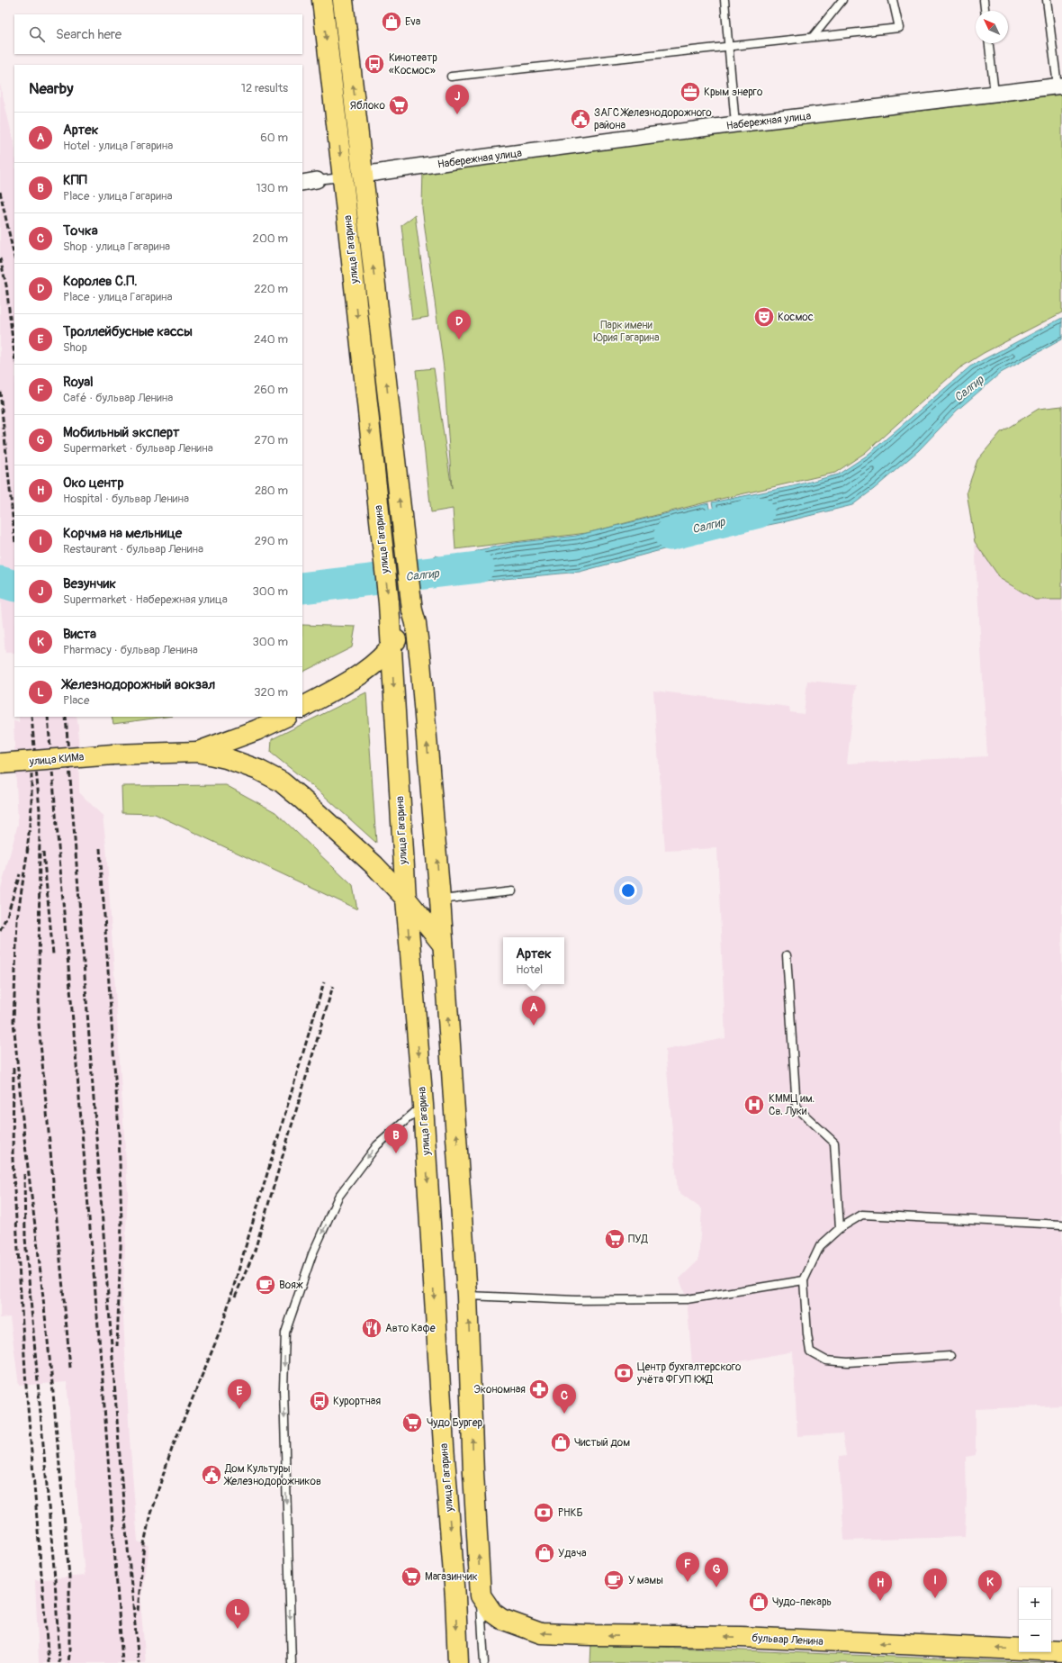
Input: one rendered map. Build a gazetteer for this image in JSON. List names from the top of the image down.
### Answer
{
  "streets": {
    "main road": ["улица Гагарина", "улица КИМа", "бульвар Ленина"],
    "street": ["Набережная улица"]
  },
  "crossings": [
    ["Набережная улица", "улица Гагарина"]
  ],
  "one_way": ["бульвар Ленина"],
  "water": ["Салгир"],
  "parks": ["Парк имени Юрия Гагарина"],
  "places": {
    "shop": [
      "Eva",
      "Чистый дом",
      "Удача",
      "Чудо-пекарь"
    ],
    "bus stop": ["Кинотеатр «Космос»", "Курортная"],
    "office": ["Крым энерго"],
    "supermarket": [
      "Яблоко",
      "ПУД",
      "Чудо Бургер",
      "Магазинчик"
    ],
    "public building": ["ЗАГС Железнодорожного района", "Дом Культуры Железнодорожников"],
    "theatre": ["Космос"],
    "hospital": ["КММЦ им. Св. Луки"],
    "cafe": ["Вояж", "У мамы"],
    "restaurant": ["Авто Кафе"],
    "bank": ["Центр бухгалтерского учёта ФГУП КЖД", "РНКБ"],
    "pharmacy": ["Экономная"]
  },
  "north": "top left",
  "page": {
    "search": "Search here",
    "heading": ["Nearby", "12 results"],
    "pins": [
      "J",
      "D",
      "A",
      "B",
      "E",
      "C",
      "F",
      "G",
      "I",
      "K",
      "H",
      "L"
    ],
    "list": [
      {
        "mark": "A",
        "name": "Артек",
        "note": "Hotel · улица Гагарина",
        "value": "60 m"
      },
      {
        "mark": "B",
        "name": "КПП",
        "note": "Place · улица Гагарина",
        "value": "130 m"
      },
      {
        "mark": "C",
        "name": "Точка",
        "note": "Shop · улица Гагарина",
        "value": "200 m"
      },
      {
        "mark": "D",
        "name": "Королев С.П.",
        "note": "Place · улица Гагарина",
        "value": "220 m"
      },
      {
        "mark": "E",
        "name": "Троллейбусные кассы",
        "note": "Shop",
        "value": "240 m"
      },
      {
        "mark": "F",
        "name": "Royal",
        "note": "Café · бульвар Ленина",
        "value": "260 m"
      },
      {
        "mark": "G",
        "name": "Мобильный эксперт",
        "note": "Supermarket · бульвар Ленина",
        "value": "270 m"
      },
      {
        "mark": "H",
        "name": "Око центр",
        "note": "Hospital · бульвар Ленина",
        "value": "280 m"
      },
      {
        "mark": "I",
        "name": "Корчма на мельнице",
        "note": "Restaurant · бульвар Ленина",
        "value": "290 m"
      },
      {
        "mark": "J",
        "name": "Везунчик",
        "note": "Supermarket · Набережная улица",
        "value": "300 m"
      },
      {
        "mark": "K",
        "name": "Виста",
        "note": "Pharmacy · бульвар Ленина",
        "value": "300 m"
      },
      {
        "mark": "L",
        "name": "Железнодорожный вокзал",
        "note": "Place",
        "value": "320 m"
      }
    ],
    "popup": ["Артек", "Hotel"],
    "map_buttons": ["+", "−"]
  }
}
